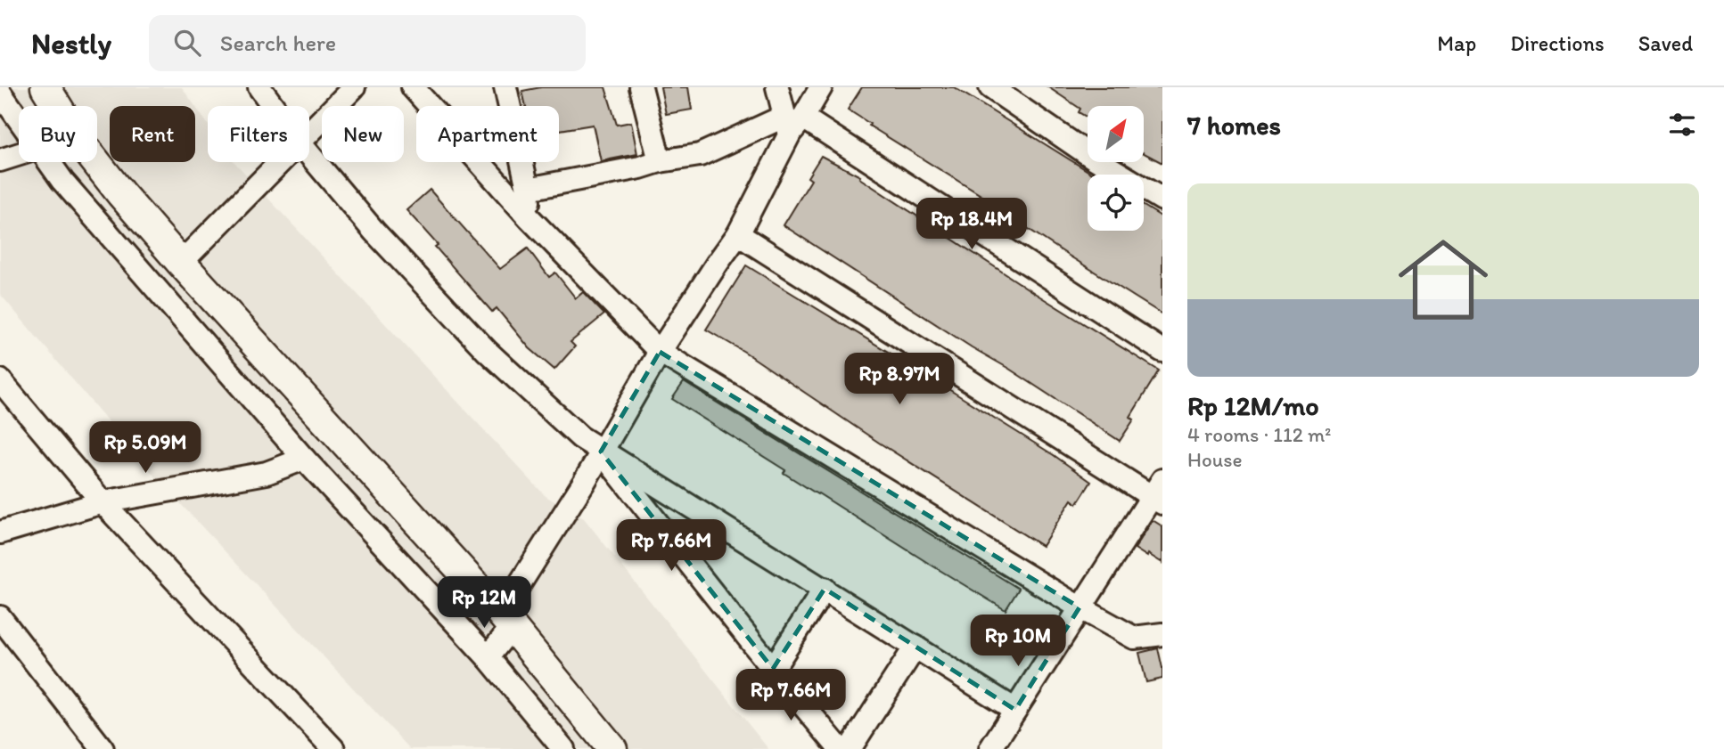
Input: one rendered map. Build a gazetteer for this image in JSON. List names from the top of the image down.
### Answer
{
  "north": "top right",
  "page": {
    "header": "Nestly",
    "search": "Search here",
    "nav": ["Map", "Directions", "Saved"],
    "heading": "7 homes",
    "chip": [
      "Buy",
      "Rent",
      "Filters",
      "New",
      "Apartment"
    ],
    "list": [
      {
        "name": "Rp 12M/mo",
        "note": "4 rooms · 112 m² · House"
      }
    ],
    "price": [
      "Rp 18.4M",
      "Rp 8.97M",
      "Rp 5.09M",
      "Rp 7.66M",
      "Rp 12M",
      "Rp 10M",
      "Rp 7.66M"
    ]
  }
}
